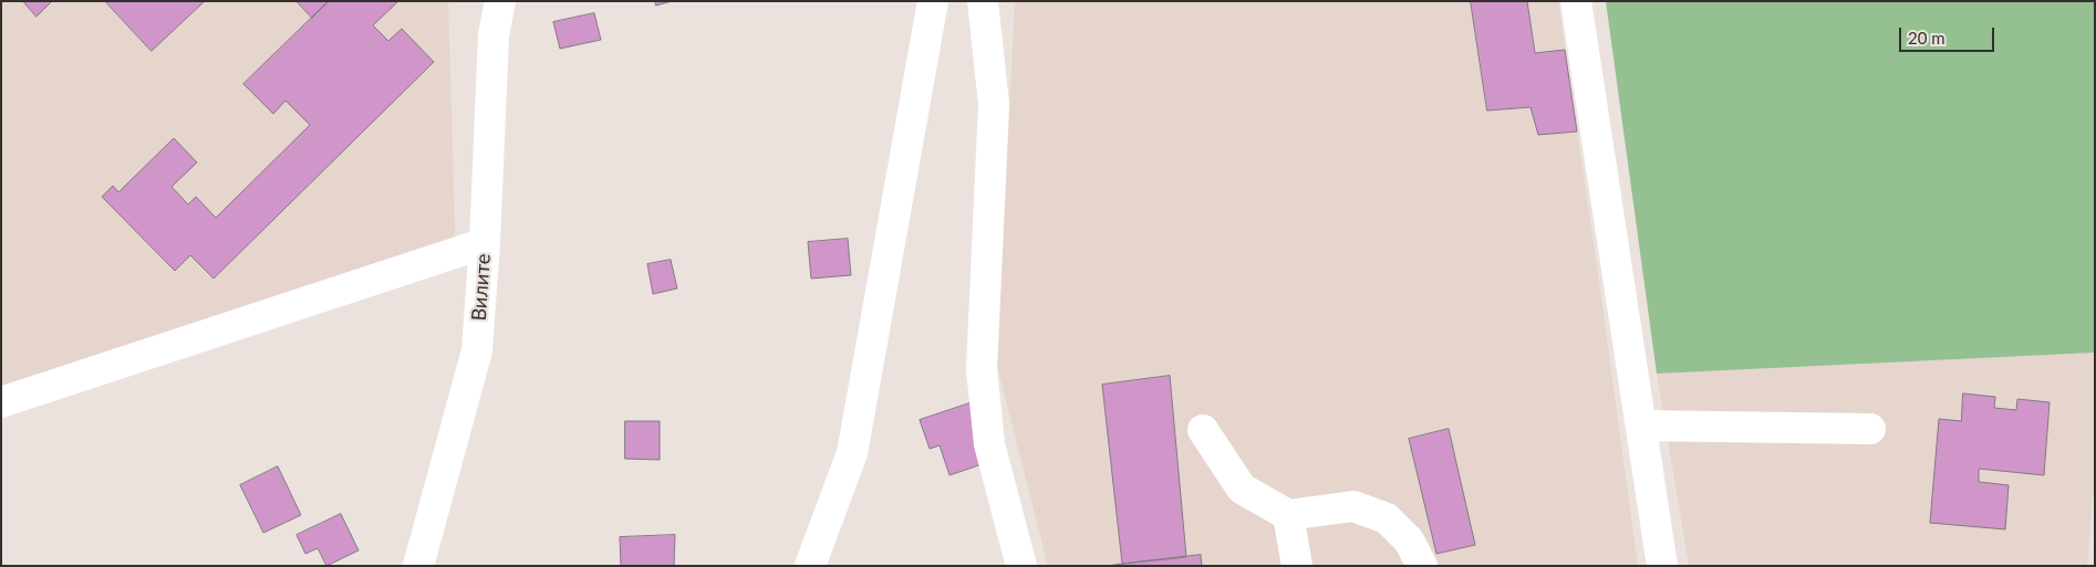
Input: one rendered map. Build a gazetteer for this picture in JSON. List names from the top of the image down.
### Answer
{
  "streets": {
    "street": ["Вилите"]
  },
  "scale_bar": "20 m"
}
